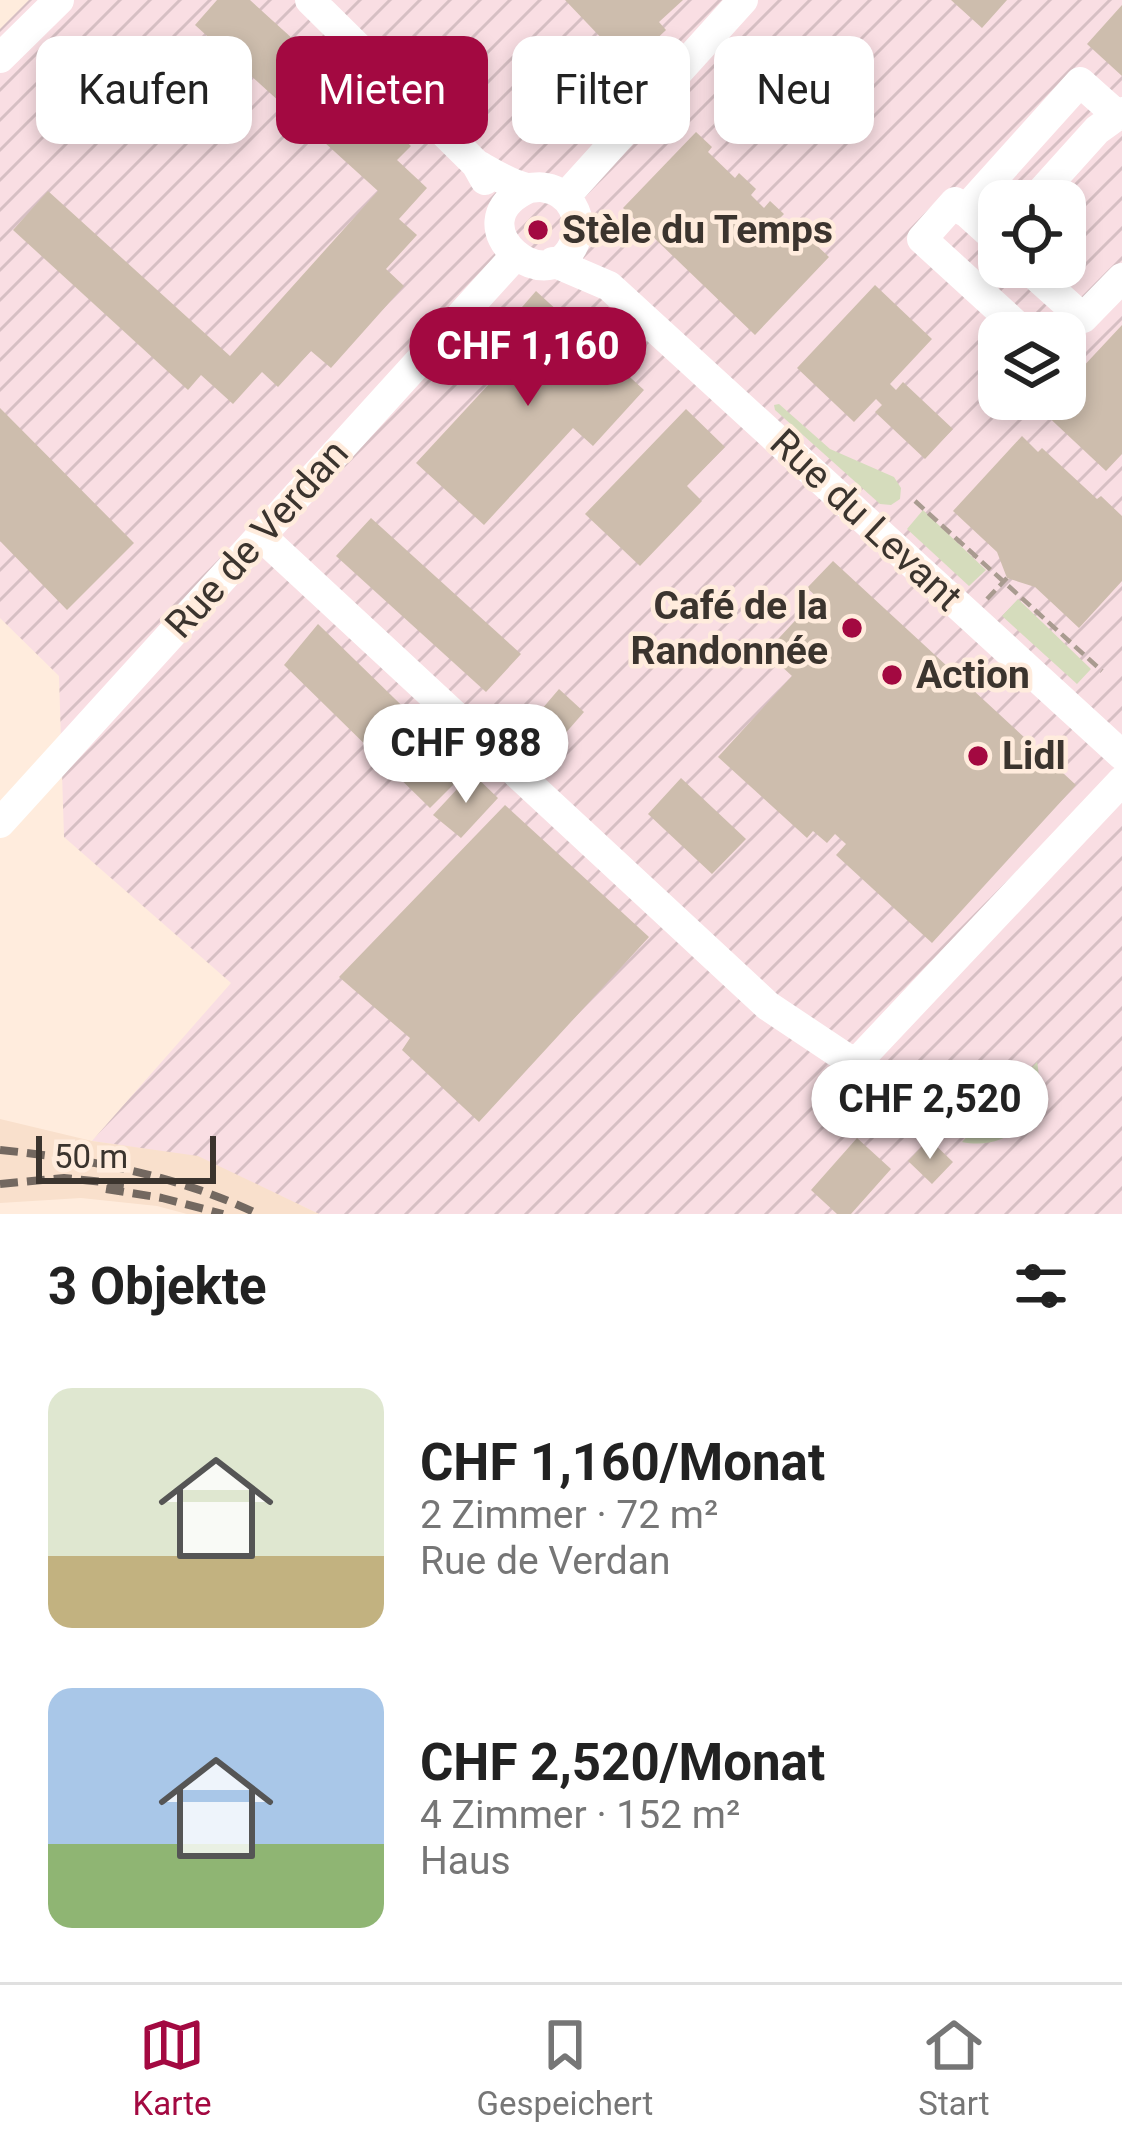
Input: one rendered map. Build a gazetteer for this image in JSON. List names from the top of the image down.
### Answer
{
  "streets": {
    "street": ["Rue du Levant", "Rue de Verdan"]
  },
  "crossings": [
    ["Rue du Levant", "Rue de Verdan"]
  ],
  "places": [
    "Stèle du Temps",
    "Café de la Randonnée",
    "Action",
    "Lidl"
  ],
  "scale_bar": "50 m",
  "page": {
    "chip": [
      "Kaufen",
      "Mieten",
      "Filter",
      "Neu"
    ],
    "price": ["CHF 1,160", "CHF 988", "CHF 2,520"],
    "scale": "50 m",
    "heading": "3 Objekte",
    "list": [
      {
        "name": "CHF 1,160/Monat",
        "note": "2 Zimmer · 72 m² · Rue de Verdan"
      },
      {
        "name": "CHF 2,520/Monat",
        "note": "4 Zimmer · 152 m² · Haus"
      }
    ],
    "tabs": ["Karte", "Gespeichert", "Start"]
  }
}
